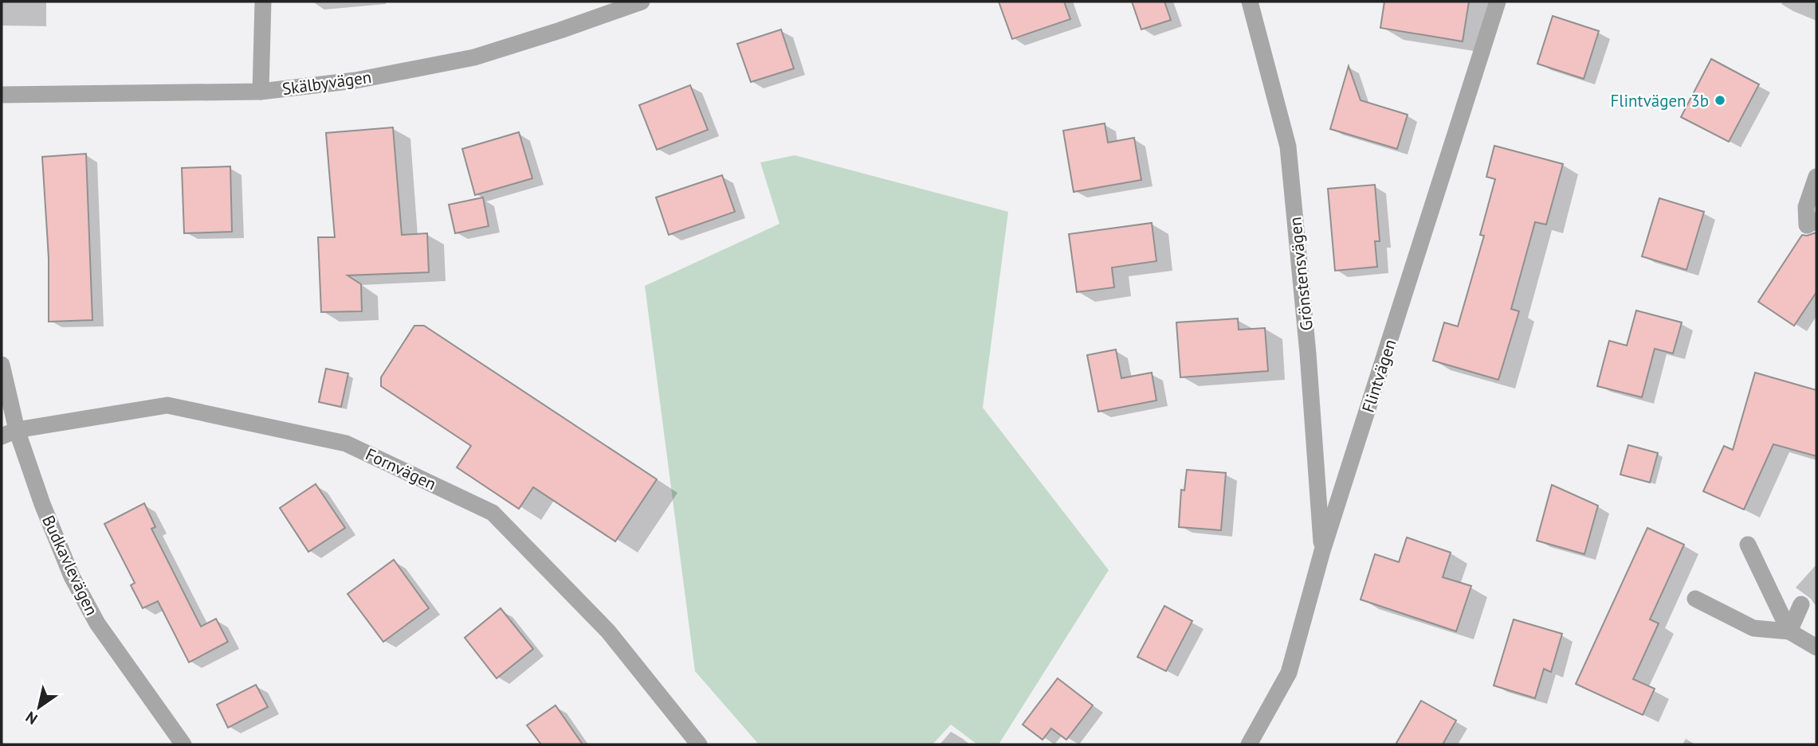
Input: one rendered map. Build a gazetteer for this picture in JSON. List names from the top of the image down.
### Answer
{
  "streets": {
    "street": [
      "Skälbyvägen",
      "Grönstensvägen",
      "Flintvägen",
      "Fornvägen",
      "Budkavlevägen"
    ]
  },
  "crossings": [
    ["Grönstensvägen", "Flintvägen"],
    ["Fornvägen", "Budkavlevägen"]
  ],
  "places": ["Flintvägen 3b"],
  "north": "bottom left"
}
